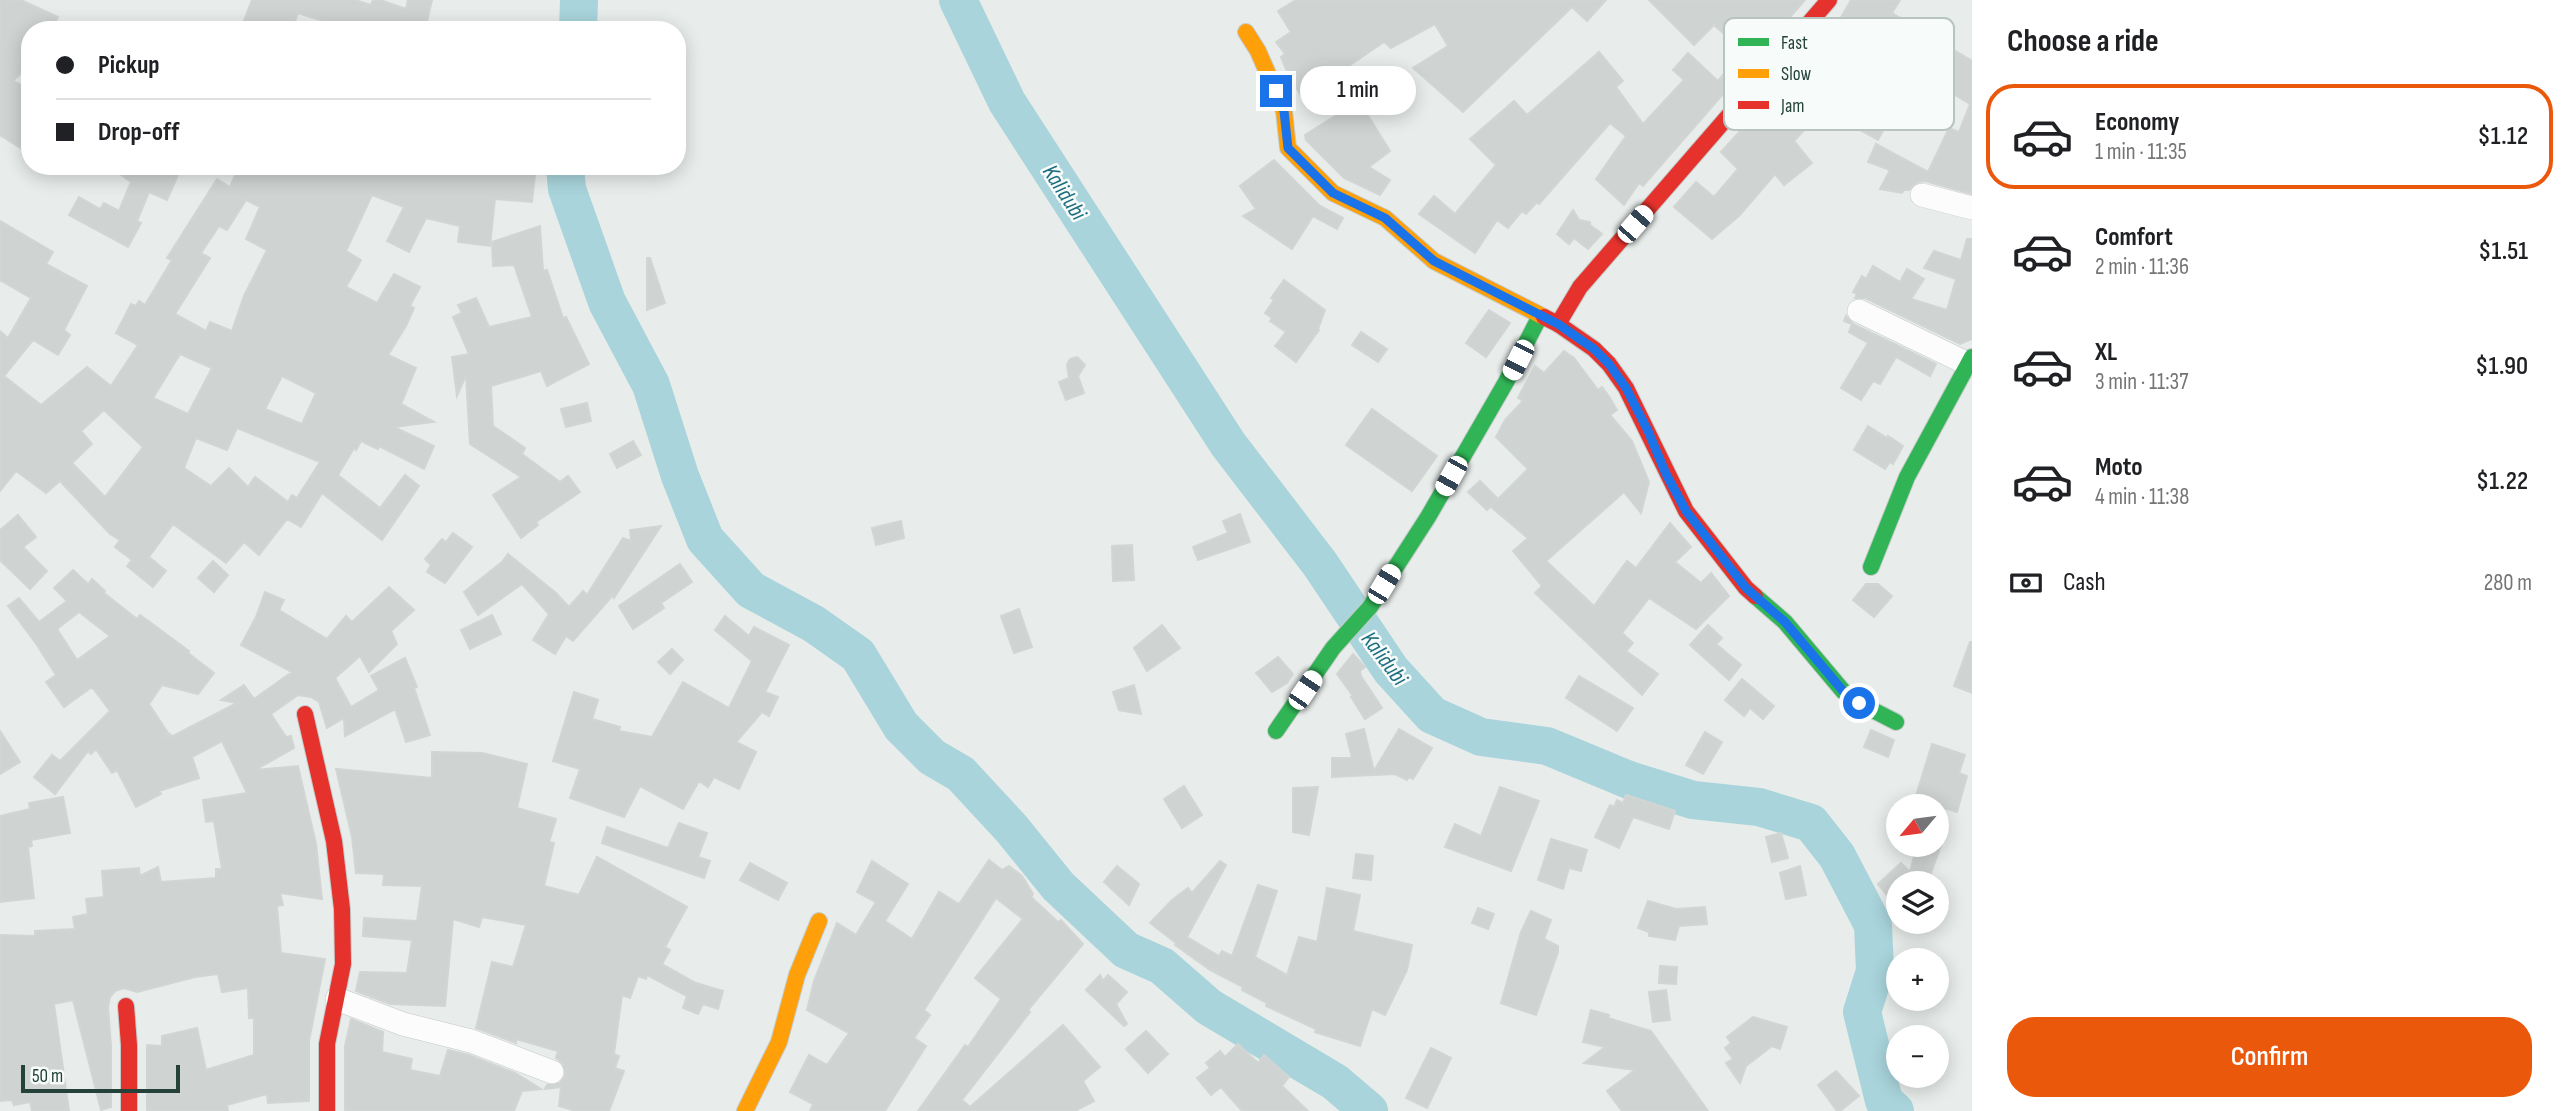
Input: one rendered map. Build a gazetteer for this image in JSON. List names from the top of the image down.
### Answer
{
  "water": ["Kalidubi"],
  "legend": ["Fast", "Slow", "Jam"],
  "scale_bar": "50 m",
  "north": "bottom left",
  "page": {
    "heading": "Choose a ride",
    "banner": ["Pickup", "Drop-off"],
    "bubble": "1 min",
    "list": [
      {
        "name": "Economy",
        "note": "1 min · 11:35",
        "value": "$1.12"
      },
      {
        "name": "Comfort",
        "note": "2 min · 11:36",
        "value": "$1.51"
      },
      {
        "name": "XL",
        "note": "3 min · 11:37",
        "value": "$1.90"
      },
      {
        "name": "Moto",
        "note": "4 min · 11:38",
        "value": "$1.22"
      }
    ],
    "pay": ["Cash", "280 m"],
    "map_buttons": ["+", "−"],
    "buttons": "Confirm",
    "scale": "50 m"
  }
}
